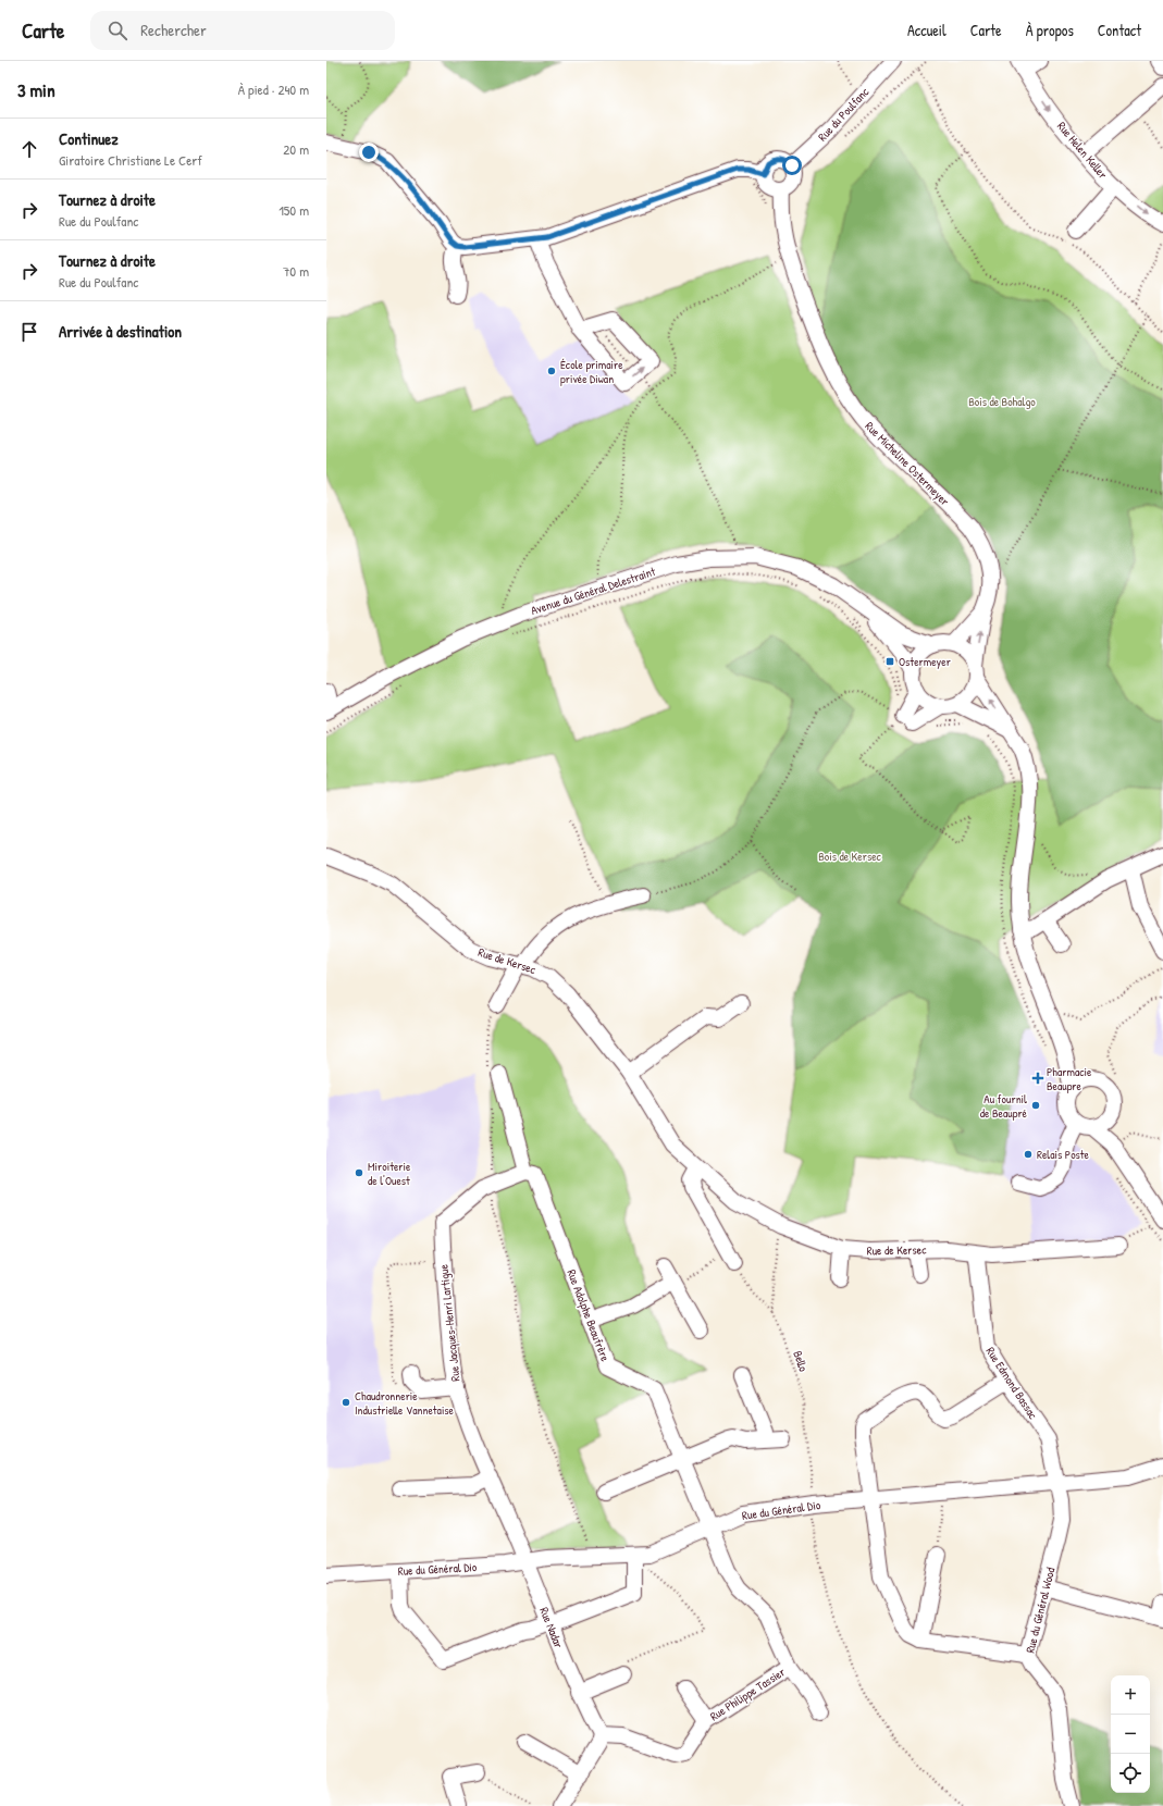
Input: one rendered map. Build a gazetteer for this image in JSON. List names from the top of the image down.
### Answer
{
  "streets": {
    "street": [
      "Rue du Poulfanc",
      "Rue Helen Keller",
      "Rue Micheline Ostermeyer",
      "Avenue du Général Delestraint",
      "Rue de Kersec",
      "Rue Adolphe Beaufrère",
      "Rue Jacques-Henri Lartigue",
      "Rue Edmond Bassac",
      "Rue du Général Dio",
      "Rue du Général Wood",
      "Rue Nadar",
      "Rue Philippe Tassier"
    ],
    "path": ["Bello"]
  },
  "crossings": [
    ["Rue du Poulfanc", "Rue Micheline Ostermeyer"],
    ["Rue de Kersec", "Bello"],
    ["Rue de Kersec", "Rue Edmond Bassac"],
    ["Rue Adolphe Beaufrère", "Rue Jacques-Henri Lartigue"],
    ["Rue Adolphe Beaufrère", "Rue du Général Dio"],
    ["Rue Adolphe Beaufrère", "Rue Philippe Tassier"],
    ["Rue Jacques-Henri Lartigue", "Rue du Général Dio"],
    ["Rue Jacques-Henri Lartigue", "Rue Nadar"],
    ["Bello", "Rue du Général Dio"],
    ["Rue Edmond Bassac", "Rue du Général Dio"],
    ["Rue Edmond Bassac", "Rue du Général Wood"],
    ["Rue du Général Dio", "Rue du Général Wood"],
    ["Rue du Général Dio", "Rue Nadar"],
    ["Rue Nadar", "Rue Philippe Tassier"]
  ],
  "one_way": ["Rue Helen Keller"],
  "parks": ["Bois de Bohalgo", "Bois de Kersec"],
  "places": {
    "other": [
      "École primaire privée Diwan",
      "Au fournil de Beaupré",
      "Relais Poste",
      "Miroiterie de l'Ouest",
      "Chaudronnerie Industrielle Vannetaise"
    ],
    "transit": ["Ostermeyer"],
    "health": ["Pharmacie Beaupre"]
  },
  "page": {
    "header": "Carte",
    "search": "Rechercher",
    "nav": [
      "Accueil",
      "Carte",
      "À propos",
      "Contact"
    ],
    "heading": ["3 min", "À pied · 240 m"],
    "list": [
      ["Continuez", "Giratoire Christiane Le Cerf", "20 m"],
      ["Tournez à droite", "Rue du Poulfanc", "150 m"],
      ["Tournez à droite", "Rue du Poulfanc", "70 m"],
      "Arrivée à destination"
    ],
    "map_buttons": ["+", "−"]
  }
}
